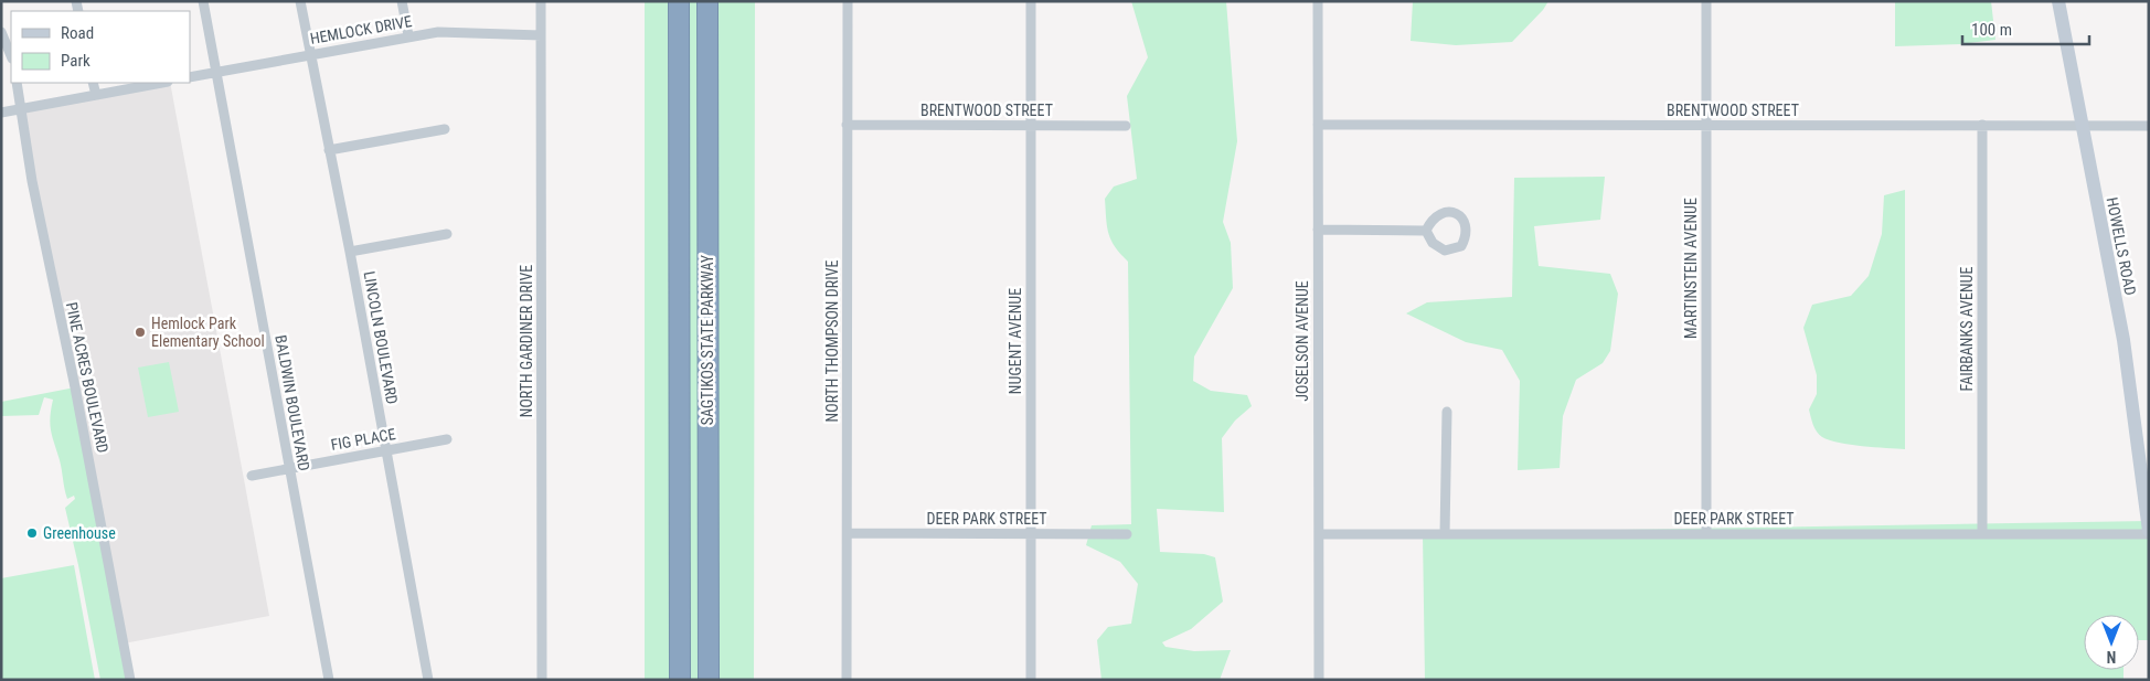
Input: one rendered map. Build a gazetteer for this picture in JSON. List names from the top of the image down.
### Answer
{
  "streets": {
    "highway": ["SAGTIKOS STATE PARKWAY"],
    "street": [
      "HEMLOCK DRIVE",
      "BRENTWOOD STREET",
      "HOWELLS ROAD",
      "MARTINSTEIN AVENUE",
      "FAIRBANKS AVENUE",
      "LINCOLN BOULEVARD",
      "NORTH GARDINER DRIVE",
      "NORTH THOMPSON DRIVE",
      "NUGENT AVENUE",
      "JOSELSON AVENUE",
      "PINE ACRES BOULEVARD",
      "BALDWIN BOULEVARD",
      "FIG PLACE",
      "DEER PARK STREET"
    ]
  },
  "crossings": [
    ["HEMLOCK DRIVE", "LINCOLN BOULEVARD"],
    ["HEMLOCK DRIVE", "NORTH GARDINER DRIVE"],
    ["HEMLOCK DRIVE", "BALDWIN BOULEVARD"],
    ["BRENTWOOD STREET", "HOWELLS ROAD"],
    ["BRENTWOOD STREET", "MARTINSTEIN AVENUE"],
    ["BRENTWOOD STREET", "FAIRBANKS AVENUE"],
    ["BRENTWOOD STREET", "NORTH THOMPSON DRIVE"],
    ["BRENTWOOD STREET", "NUGENT AVENUE"],
    ["BRENTWOOD STREET", "JOSELSON AVENUE"],
    ["HOWELLS ROAD", "DEER PARK STREET"],
    ["MARTINSTEIN AVENUE", "DEER PARK STREET"],
    ["FAIRBANKS AVENUE", "DEER PARK STREET"],
    ["LINCOLN BOULEVARD", "FIG PLACE"],
    ["NORTH THOMPSON DRIVE", "DEER PARK STREET"],
    ["NUGENT AVENUE", "DEER PARK STREET"],
    ["JOSELSON AVENUE", "DEER PARK STREET"],
    ["BALDWIN BOULEVARD", "FIG PLACE"]
  ],
  "places": ["Hemlock Park Elementary School", "Greenhouse"],
  "legend": ["Road", "Park"],
  "scale_bar": "100 m",
  "north": "bottom"
}
